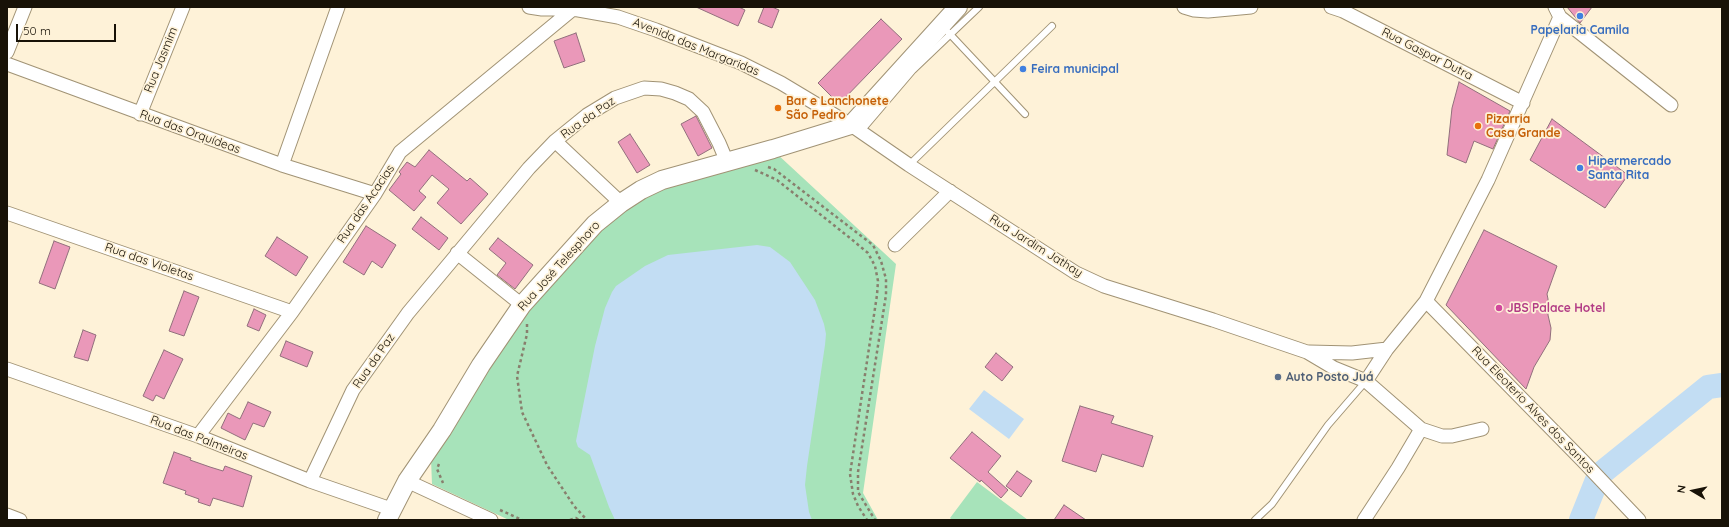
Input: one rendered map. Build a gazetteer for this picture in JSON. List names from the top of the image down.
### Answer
{
  "streets": {
    "street": [
      "Avenida das Margaridas",
      "Rua Gaspar Dutra",
      "Rua Jasmim",
      "Rua da Paz",
      "Rua das Orquídeas",
      "Rua das Acacias",
      "Rua Jardim Jathay",
      "Rua das Violetas",
      "Rua José Telesphoro",
      "Rua Eleoterio Alves dos Santos",
      "Rua das Palmeiras"
    ]
  },
  "crossings": [
    ["Avenida das Margaridas", "Rua das Acacias"],
    ["Avenida das Margaridas", "Rua Jardim Jathay"],
    ["Avenida das Margaridas", "Rua José Telesphoro"],
    ["Rua Jasmim", "Rua das Orquídeas"],
    ["Rua da Paz", "Rua José Telesphoro"],
    ["Rua da Paz", "Rua das Palmeiras"],
    ["Rua das Orquídeas", "Rua das Acacias"],
    ["Rua das Acacias", "Rua das Violetas"],
    ["Rua das Acacias", "Rua das Palmeiras"],
    ["Rua Jardim Jathay", "Rua José Telesphoro"],
    ["Rua José Telesphoro", "Rua das Palmeiras"]
  ],
  "places": [
    "Papelaria Camila",
    "Feira municipal",
    "Bar e Lanchonete São Pedro",
    "Pizarria Casa Grande",
    "Hipermercado Santa Rita",
    "JBS Palace Hotel",
    "Auto Posto Juá"
  ],
  "scale_bar": "50 m",
  "north": "left"
}
